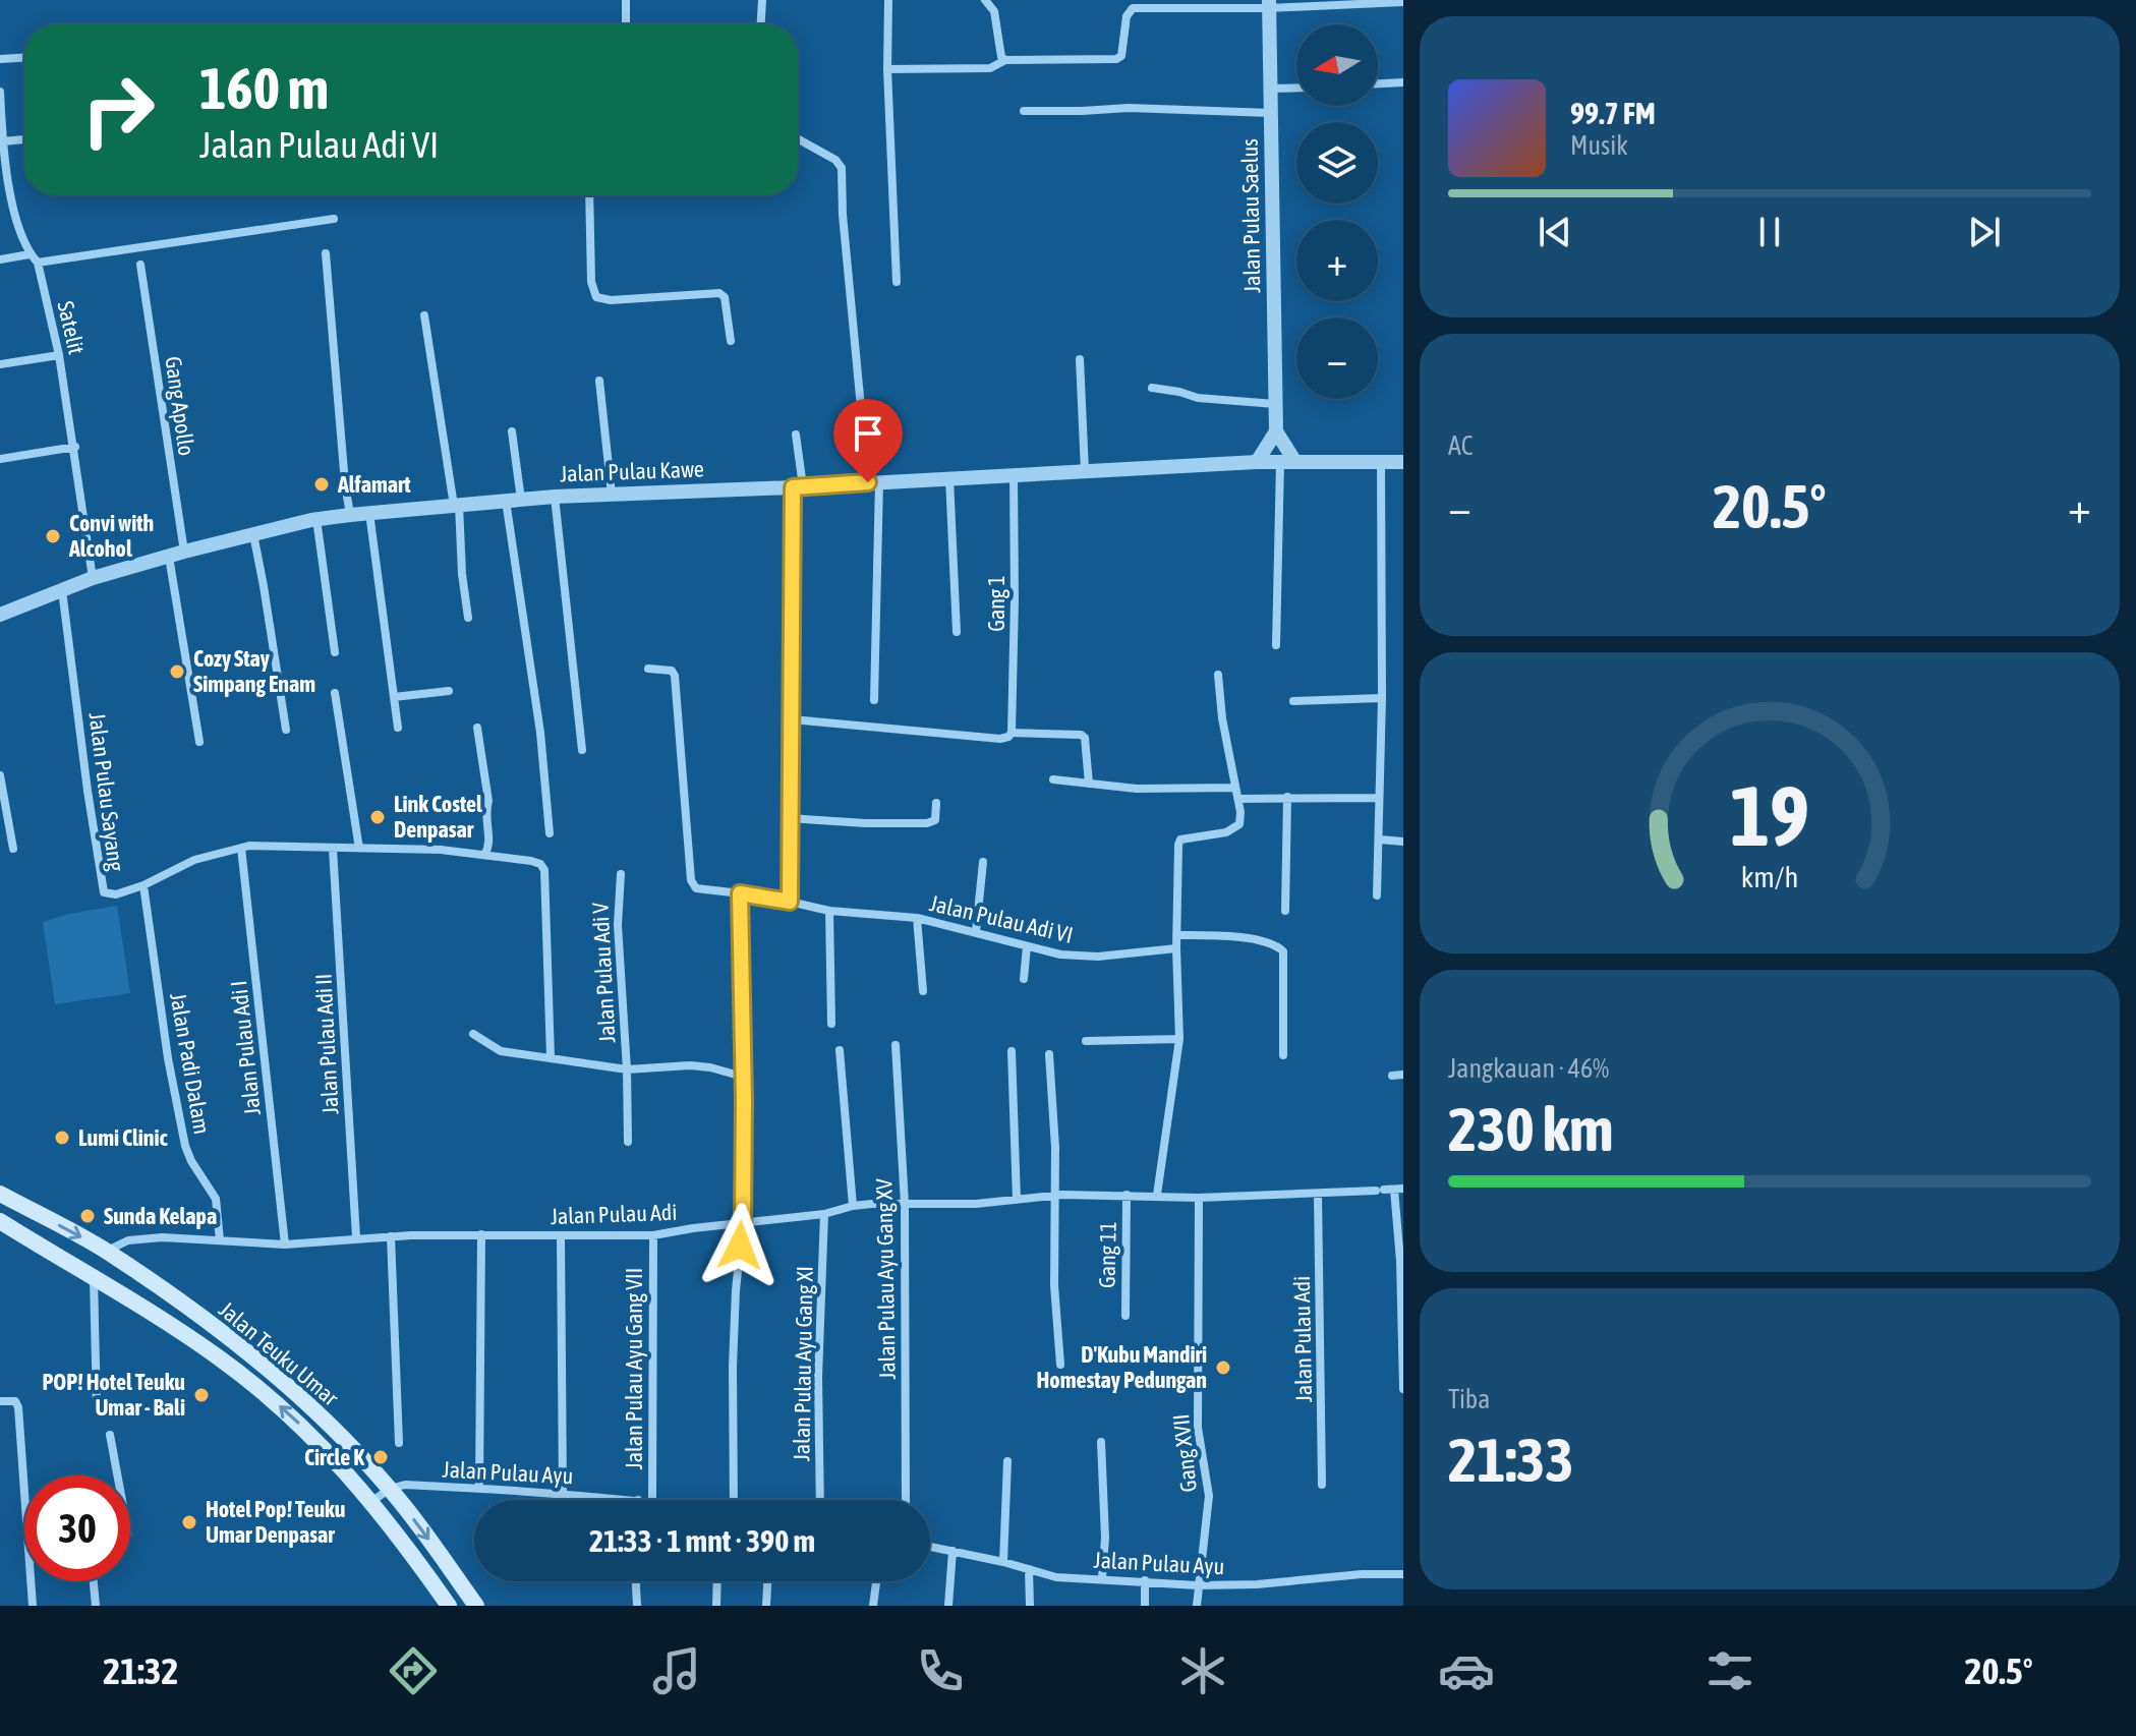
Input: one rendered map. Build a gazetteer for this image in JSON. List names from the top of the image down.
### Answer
{
  "streets": {
    "main road": ["Jalan Teuku Umar"],
    "street": [
      "Jalan Pulau Saelus",
      "Satelit",
      "Gang Apollo",
      "Jalan Pulau Kawe",
      "Gang 1",
      "Jalan Pulau Sayang",
      "Jalan Pulau Adi VI",
      "Jalan Pulau Adi V",
      "Jalan Pulau Adi II",
      "Jalan Pulau Adi I",
      "Jalan Padi Dalam",
      "Jalan Pulau Adi",
      "Gang 11",
      "Jalan Pulau Ayu Gang XV",
      "Jalan Pulau Ayu Gang XI",
      "Jalan Pulau Ayu Gang VII",
      "Gang XVII",
      "Jalan Pulau Ayu"
    ]
  },
  "crossings": [
    ["Satelit", "Jalan Pulau Kawe"],
    ["Gang Apollo", "Jalan Pulau Kawe"],
    ["Jalan Pulau Kawe", "Gang 1"],
    ["Jalan Pulau Kawe", "Jalan Pulau Sayang"],
    ["Jalan Pulau Sayang", "Jalan Pulau Adi V"],
    ["Jalan Pulau Sayang", "Jalan Pulau Adi II"],
    ["Jalan Pulau Sayang", "Jalan Pulau Adi I"],
    ["Jalan Pulau Sayang", "Jalan Padi Dalam"],
    ["Jalan Pulau Adi II", "Jalan Pulau Adi"],
    ["Jalan Pulau Adi I", "Jalan Pulau Adi"],
    ["Jalan Padi Dalam", "Jalan Pulau Adi"],
    ["Jalan Pulau Adi", "Gang 11"],
    ["Jalan Pulau Adi", "Jalan Pulau Ayu Gang XV"],
    ["Jalan Pulau Adi", "Jalan Teuku Umar"],
    ["Jalan Pulau Adi", "Jalan Pulau Ayu Gang XI"],
    ["Jalan Pulau Adi", "Jalan Pulau Ayu Gang VII"],
    ["Jalan Pulau Adi", "Gang XVII"],
    ["Jalan Teuku Umar", "Jalan Pulau Ayu"],
    ["Gang XVII", "Jalan Pulau Ayu"]
  ],
  "places": [
    "Alfamart",
    "Convi with Alcohol",
    "Cozy Stay Simpang Enam",
    "Link Costel Denpasar",
    "Lumi Clinic",
    "Sunda Kelapa",
    "D'Kubu Mandiri Homestay Pedungan",
    "POP! Hotel Teuku Umar - Bali",
    "Circle K",
    "Hotel Pop! Teuku Umar Denpasar"
  ],
  "north": "left",
  "page": {
    "map_buttons": ["+", "−"],
    "turn": ["160 m", "Jalan Pulau Adi VI"],
    "song": ["99.7 FM", "Musik"],
    "tile": [
      "AC",
      ["Jangkauan · 46%", "230 km"],
      ["Tiba", "21:33"]
    ],
    "heat": ["−", "20.5°", "+"],
    "limit": "30",
    "trip": "21:33 · 1 mnt · 390 m",
    "tabs": ["21:32", "20.5°"],
    "gauge": ["19", "km/h"]
  }
}
